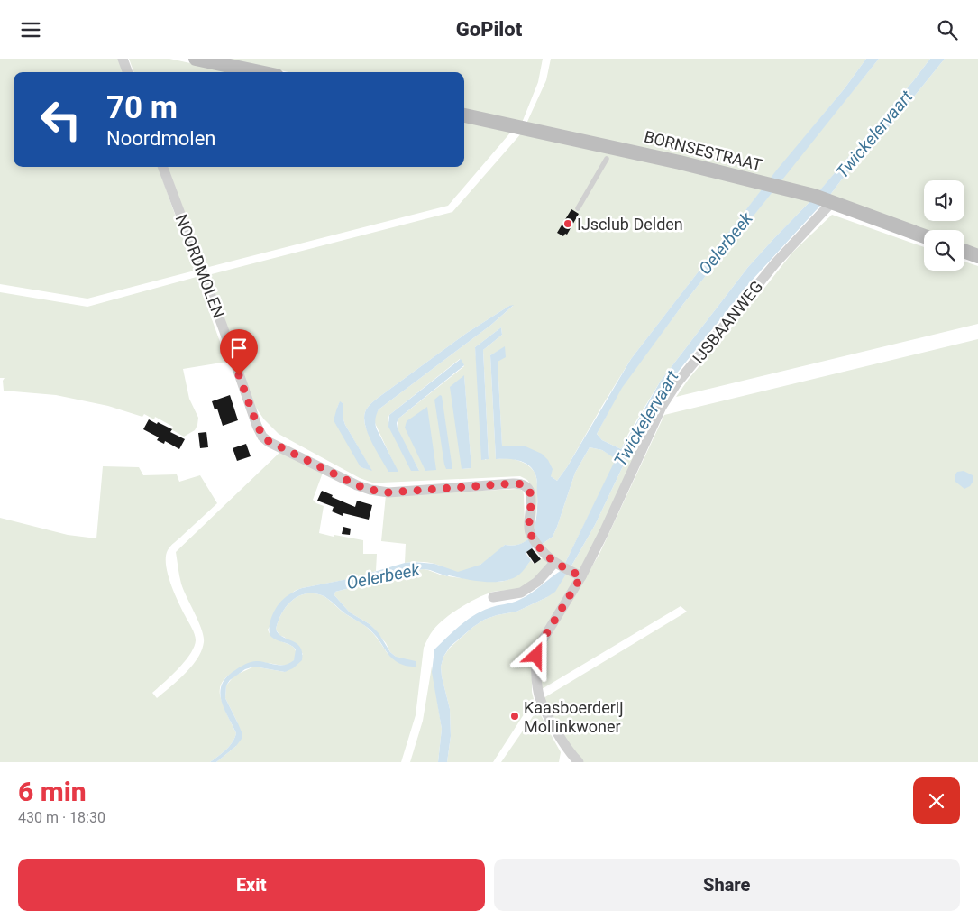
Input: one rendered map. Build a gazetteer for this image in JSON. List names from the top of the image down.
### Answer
{
  "streets": {
    "street": ["BORNSESTRAAT", "NOORDMOLEN", "IJSBAANWEG"]
  },
  "crossings": [
    ["BORNSESTRAAT", "IJSBAANWEG"],
    ["NOORDMOLEN", "IJSBAANWEG"]
  ],
  "water": ["Twickelervaart", "Oelerbeek"],
  "places": ["IJsclub Delden", "Kaasboerderij Mollinkwoner"],
  "page": {
    "header": "GoPilot",
    "turn": ["70 m", "Noordmolen"],
    "heading": ["6 min", "430 m · 18:30"],
    "buttons": ["Exit", "Share"]
  }
}
